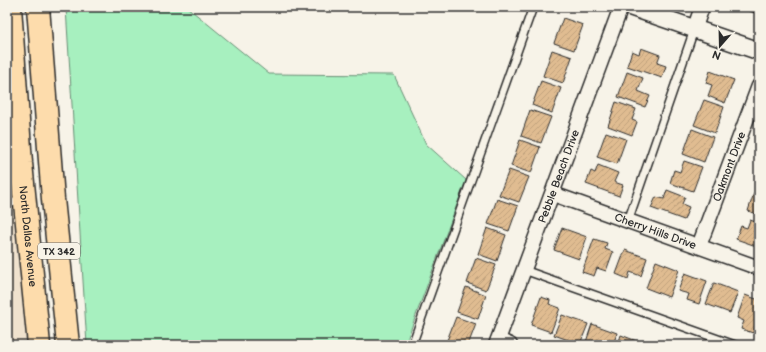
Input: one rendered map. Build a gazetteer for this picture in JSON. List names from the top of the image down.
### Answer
{
  "streets": {
    "main road": ["North Dallas Avenue", "TX 342"],
    "street": ["Oakmont Drive", "Pebble Beach Drive", "Cherry Hills Drive"]
  },
  "crossings": [
    ["Oakmont Drive", "Cherry Hills Drive"],
    ["Pebble Beach Drive", "Cherry Hills Drive"]
  ],
  "north": "bottom"
}
